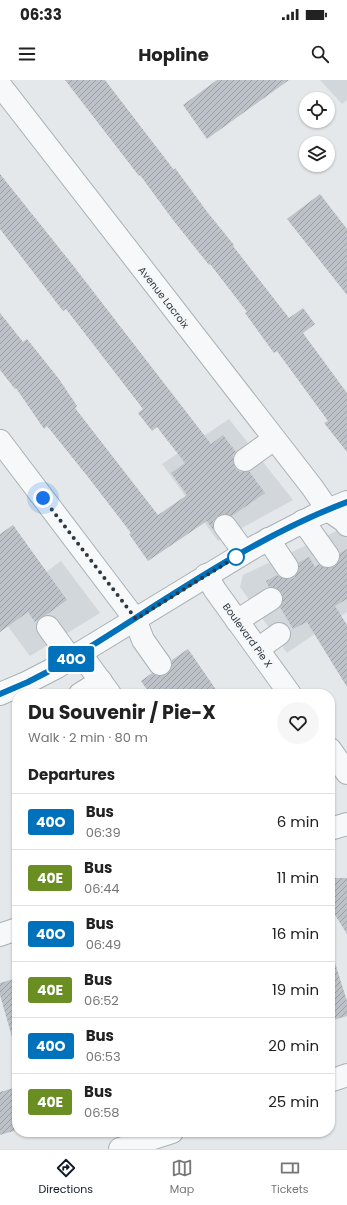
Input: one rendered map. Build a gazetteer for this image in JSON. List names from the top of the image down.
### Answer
{
  "streets": {
    "street": ["Avenue Lacroix", "Boulevard Pie X"]
  },
  "lines": ["bus line 40O"],
  "page": {
    "status": "06:33",
    "header": "Hopline",
    "on_map": "40O",
    "heading": [
      ["Du Souvenir / Pie-X", "Walk · 2 min · 80 m"],
      "Departures"
    ],
    "list": [
      {
        "mark": "40O",
        "name": "Bus",
        "note": "06:39",
        "value": "6 min"
      },
      {
        "mark": "40E",
        "name": "Bus",
        "note": "06:44",
        "value": "11 min"
      },
      {
        "mark": "40O",
        "name": "Bus",
        "note": "06:49",
        "value": "16 min"
      },
      {
        "mark": "40E",
        "name": "Bus",
        "note": "06:52",
        "value": "19 min"
      },
      {
        "mark": "40O",
        "name": "Bus",
        "note": "06:53",
        "value": "20 min"
      },
      {
        "mark": "40E",
        "name": "Bus",
        "note": "06:58",
        "value": "25 min"
      }
    ],
    "tabs": ["Directions", "Map", "Tickets"]
  }
}
